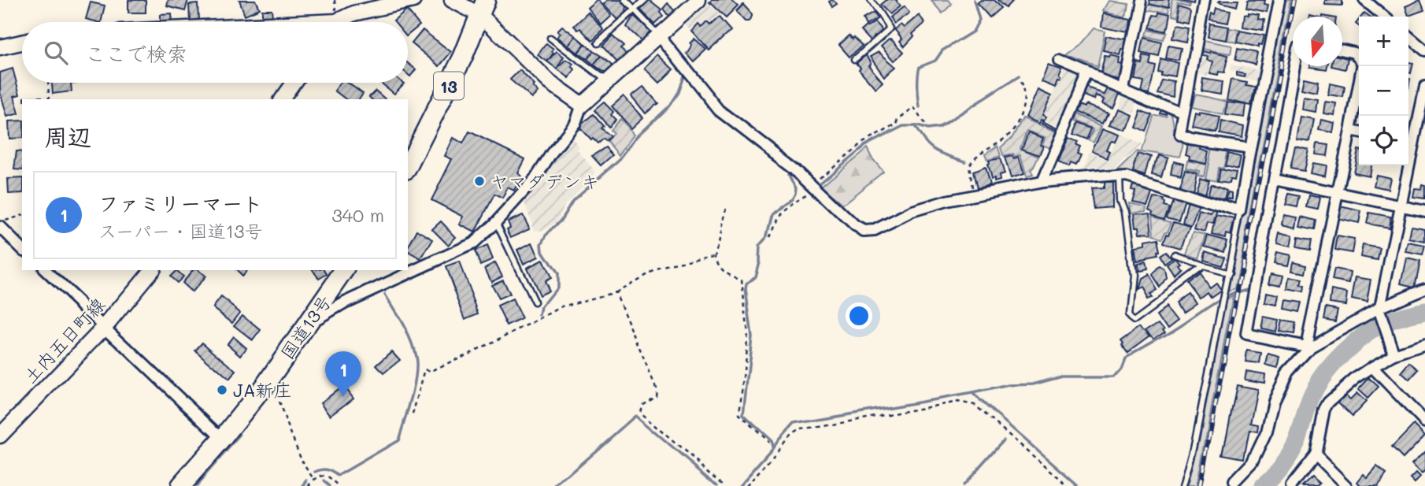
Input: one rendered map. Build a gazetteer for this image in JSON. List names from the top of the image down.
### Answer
{
  "streets": {
    "highway": ["13", "国道13号"],
    "street": ["土内五日町線"]
  },
  "places": ["ヤマダデンキ", "JA新庄"],
  "north": "bottom",
  "page": {
    "map_buttons": ["+", "−"],
    "search": "ここで検索",
    "heading": "周辺",
    "list": [
      {
        "mark": "1",
        "name": "ファミリーマート",
        "note": "スーパー · 国道13号",
        "value": "340 m"
      }
    ],
    "pins": "1"
  }
}
